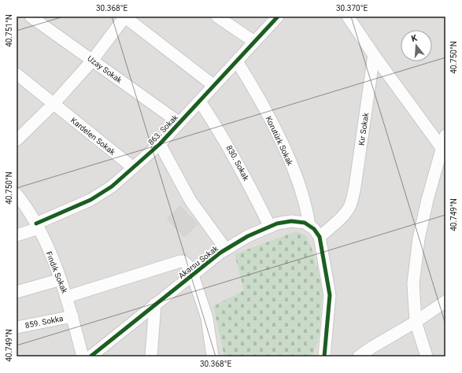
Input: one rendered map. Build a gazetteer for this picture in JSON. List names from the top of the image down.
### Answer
{
  "streets": {
    "street": [
      "Uzay Sokak",
      "Kır Sokak",
      "863. Sokak",
      "Kardelen Sokak",
      "Korutürk Sokak",
      "830. Sokak",
      "Akarsu Sokak",
      "Fındık Sokak",
      "859. Sokka"
    ]
  },
  "crossings": [
    ["Uzay Sokak", "863. Sokak"],
    ["863. Sokak", "Kardelen Sokak"],
    ["863. Sokak", "Korutürk Sokak"],
    ["863. Sokak", "830. Sokak"],
    ["863. Sokak", "Fındık Sokak"],
    ["Korutürk Sokak", "Akarsu Sokak"],
    ["830. Sokak", "Akarsu Sokak"],
    ["Fındık Sokak", "859. Sokka"]
  ],
  "north": "top",
  "coordinates": [
    "30.368°E",
    "30.370°E",
    "40.751°N",
    "40.750°N",
    "40.749°N"
  ]
}
